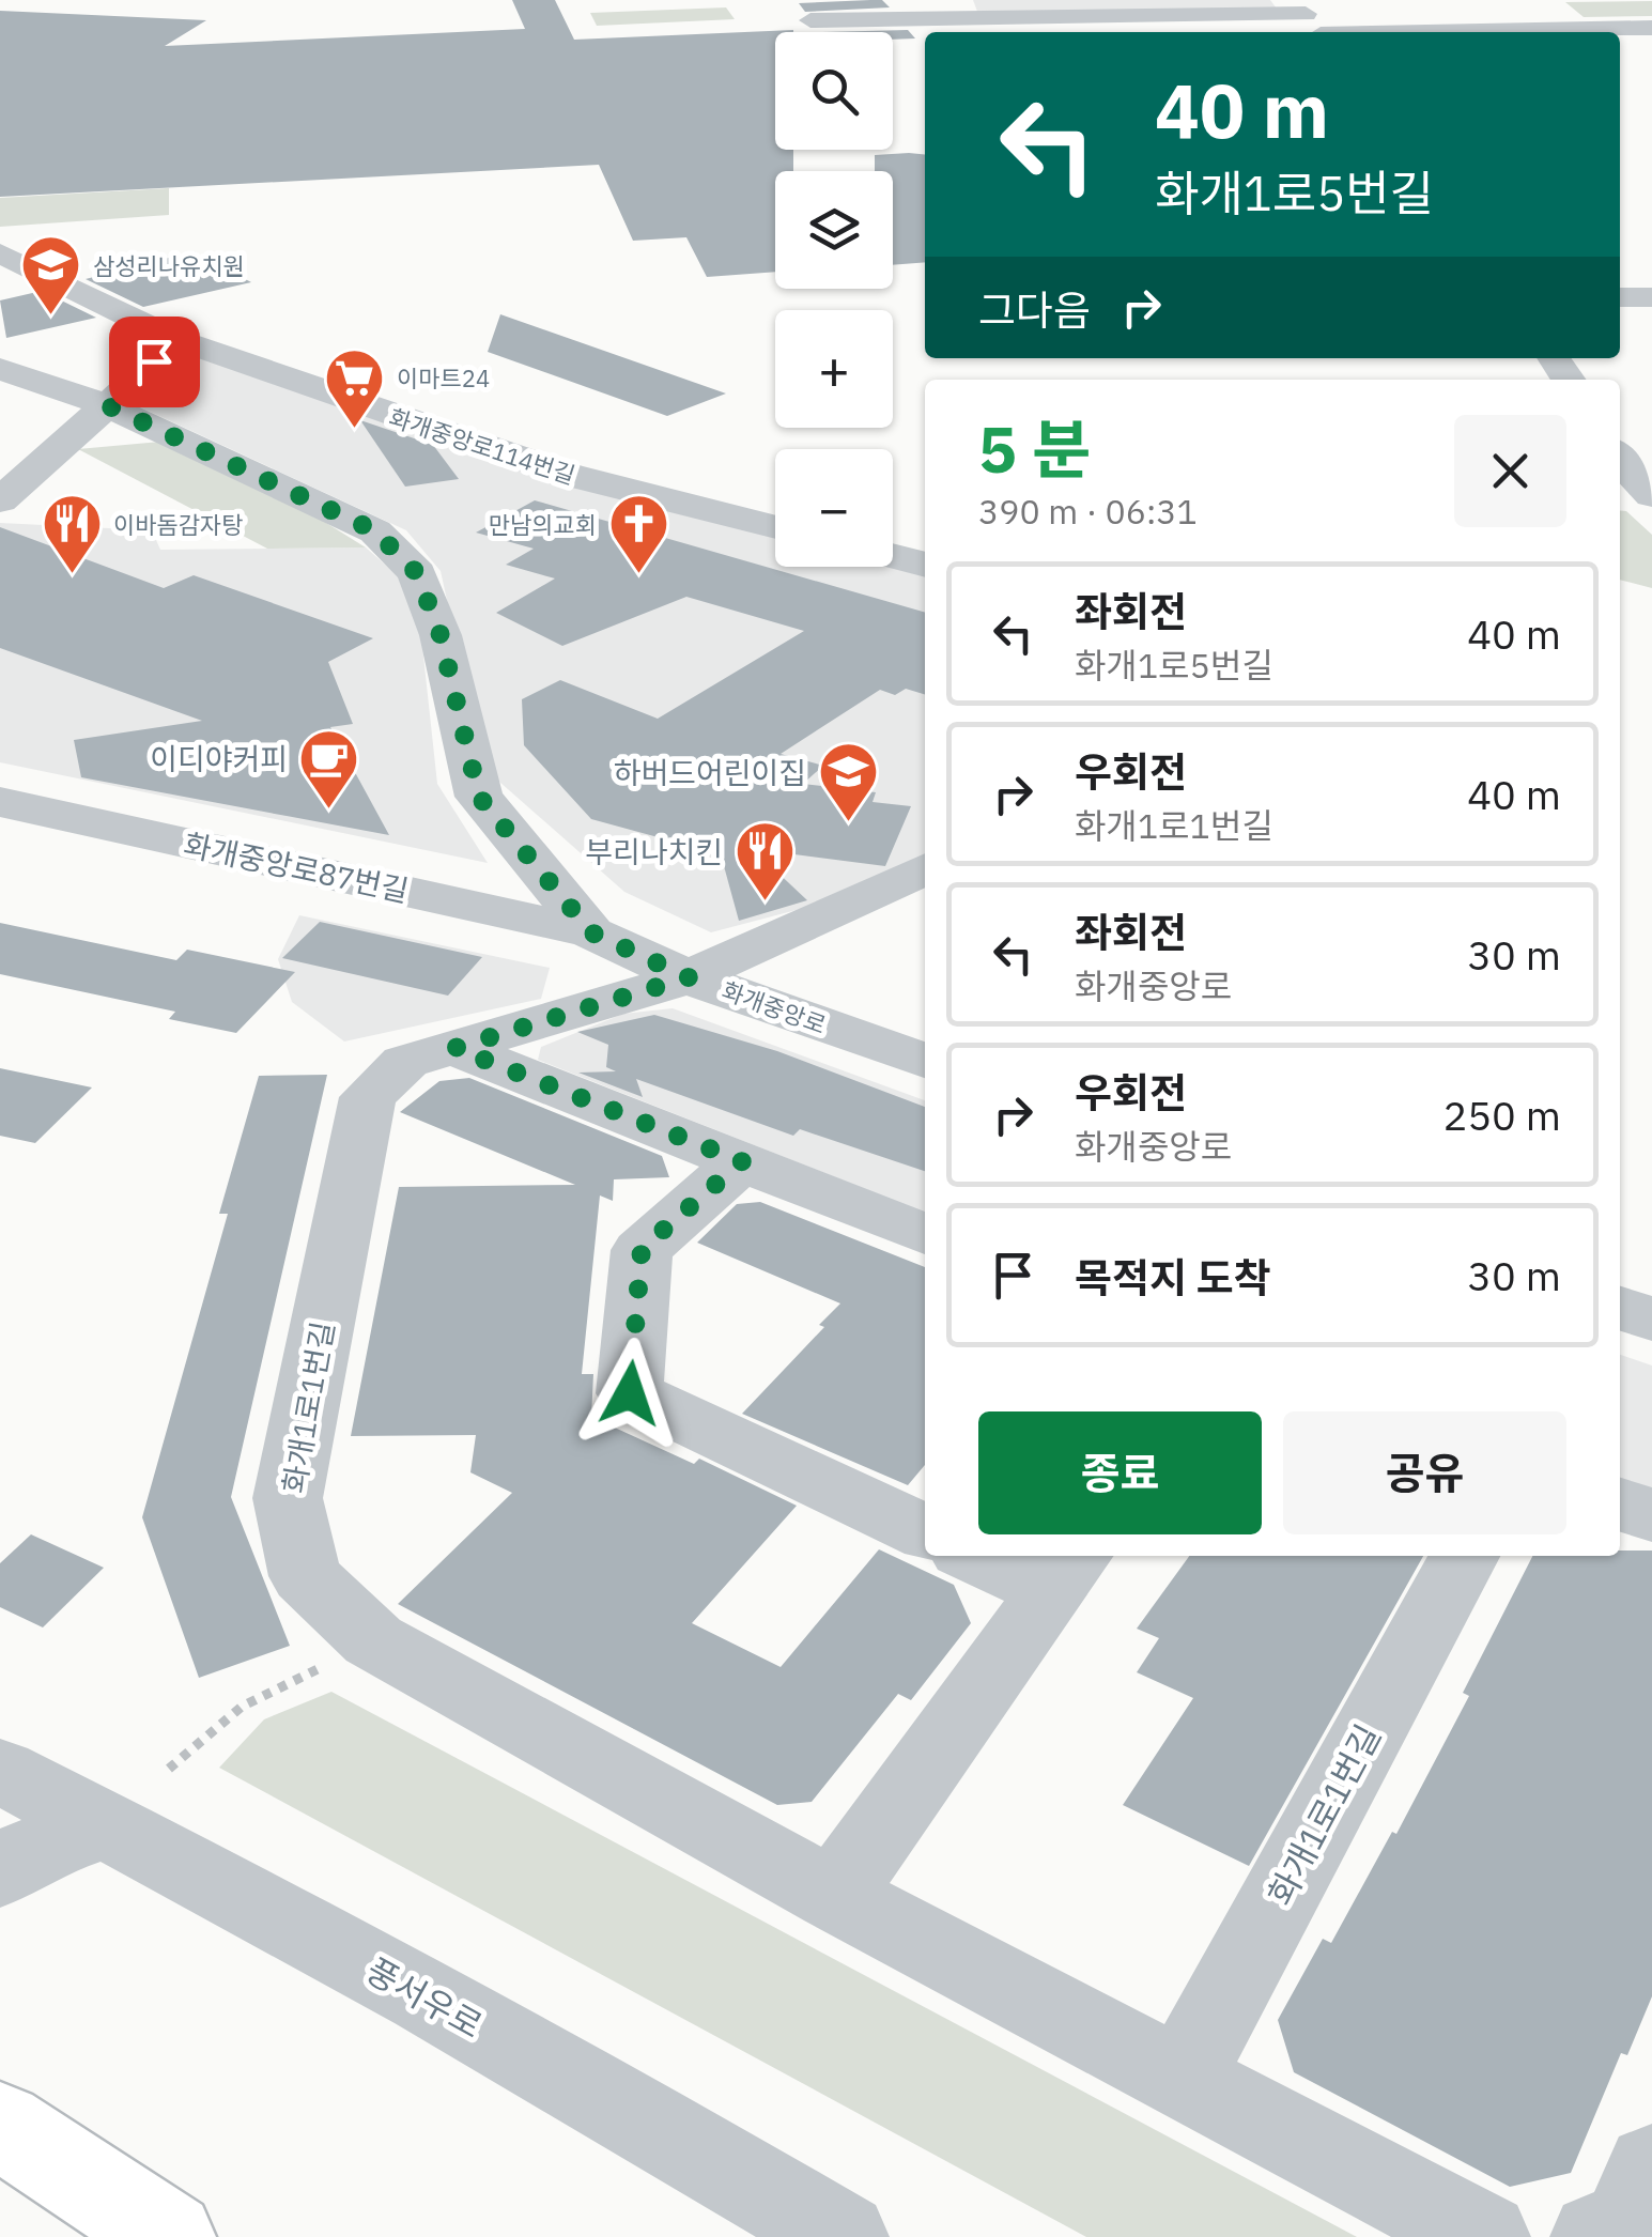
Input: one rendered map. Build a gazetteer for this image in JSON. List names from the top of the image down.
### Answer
{
  "streets": {
    "street": [
      "화개중앙로114번길",
      "화개중앙로87번길",
      "화개중앙로",
      "화개1로1번길",
      "풍서우로"
    ]
  },
  "crossings": [
    ["화개중앙로87번길", "화개중앙로"],
    ["화개중앙로", "화개1로1번길"]
  ],
  "places": {
    "school or university": ["삼성리나유치원", "하버드어린이집"],
    "supermarket": ["이마트24"],
    "restaurant": ["이바돔감자탕", "부리나치킨"],
    "church": ["만남의교회"],
    "cafe": ["이디야커피"]
  },
  "page": {
    "map_buttons": ["+", "−"],
    "turn": ["40 m", "화개1로5번길"],
    "then": "그다음",
    "heading": ["5 분", "390 m · 06:31"],
    "list": [
      {
        "name": "좌회전",
        "note": "화개1로5번길",
        "value": "40 m"
      },
      {
        "name": "우회전",
        "note": "화개1로1번길",
        "value": "40 m"
      },
      {
        "name": "좌회전",
        "note": "화개중앙로",
        "value": "30 m"
      },
      {
        "name": "우회전",
        "note": "화개중앙로",
        "value": "250 m"
      },
      {
        "name": "목적지 도착",
        "value": "30 m"
      }
    ],
    "buttons": ["종료", "공유"]
  }
}
